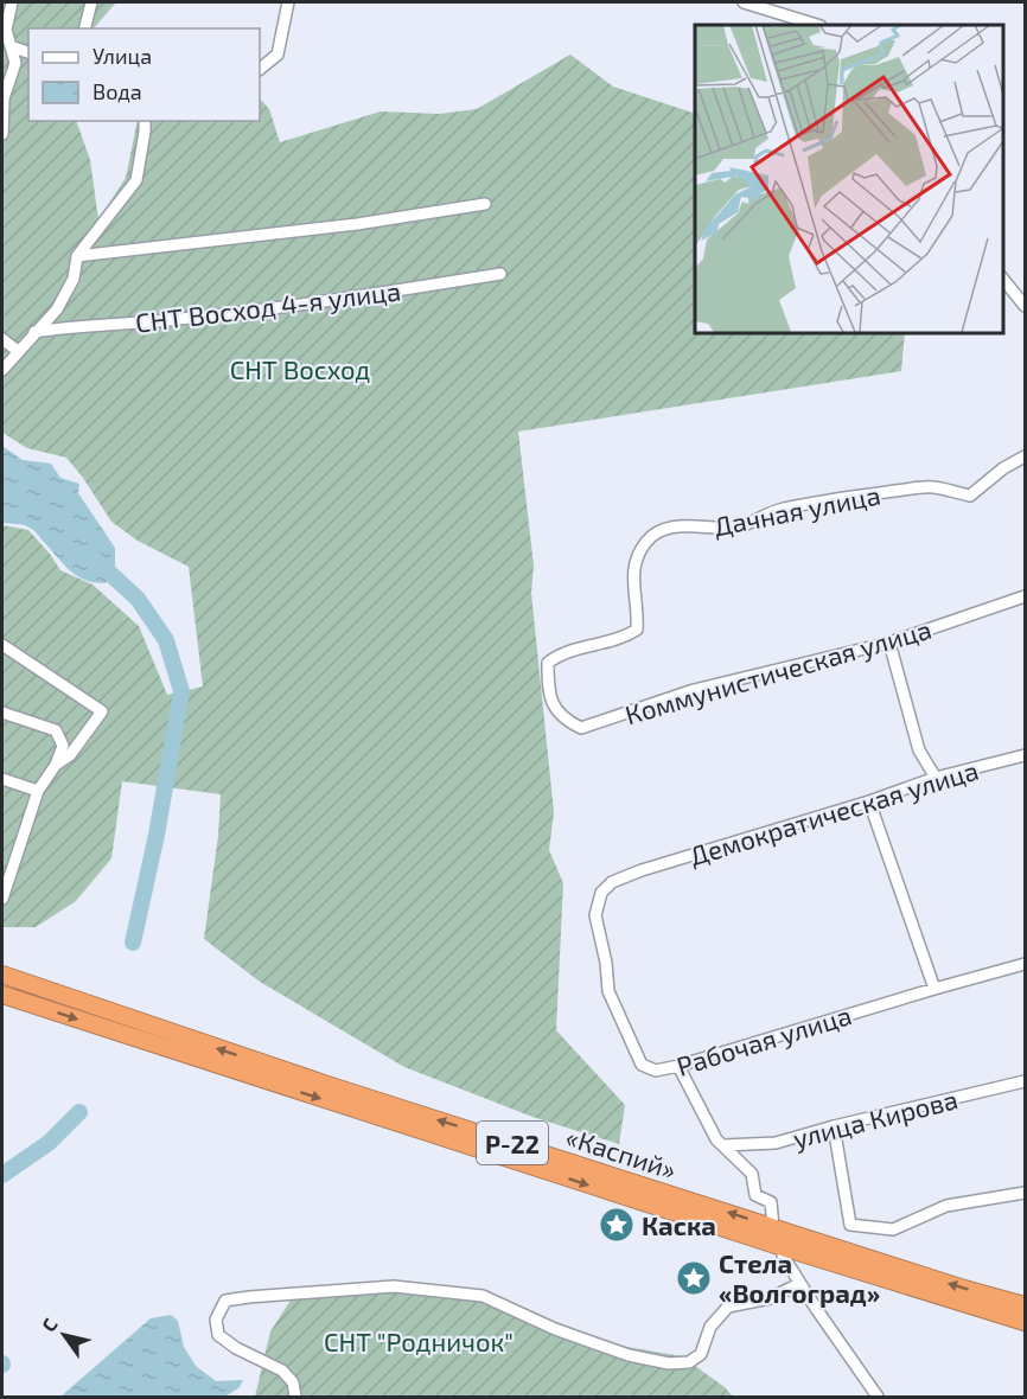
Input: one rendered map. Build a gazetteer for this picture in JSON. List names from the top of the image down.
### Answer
{
  "streets": {
    "highway": ["Р-22", "«Каспий»"],
    "street": [
      "СНТ Восход 4-я улица",
      "Дачная улица",
      "Коммунистическая улица",
      "Демократическая улица",
      "Рабочая улица",
      "улица Кирова"
    ]
  },
  "crossings": [
    ["Дачная улица", "Коммунистическая улица"],
    ["Демократическая улица", "Рабочая улица"]
  ],
  "parks": ["СНТ Восход", "СНТ \"Родничок\""],
  "places": {
    "place": ["Каска", "Стела «Волгоград»"]
  },
  "legend": ["Улица", "Вода"],
  "north": "top left"
}
